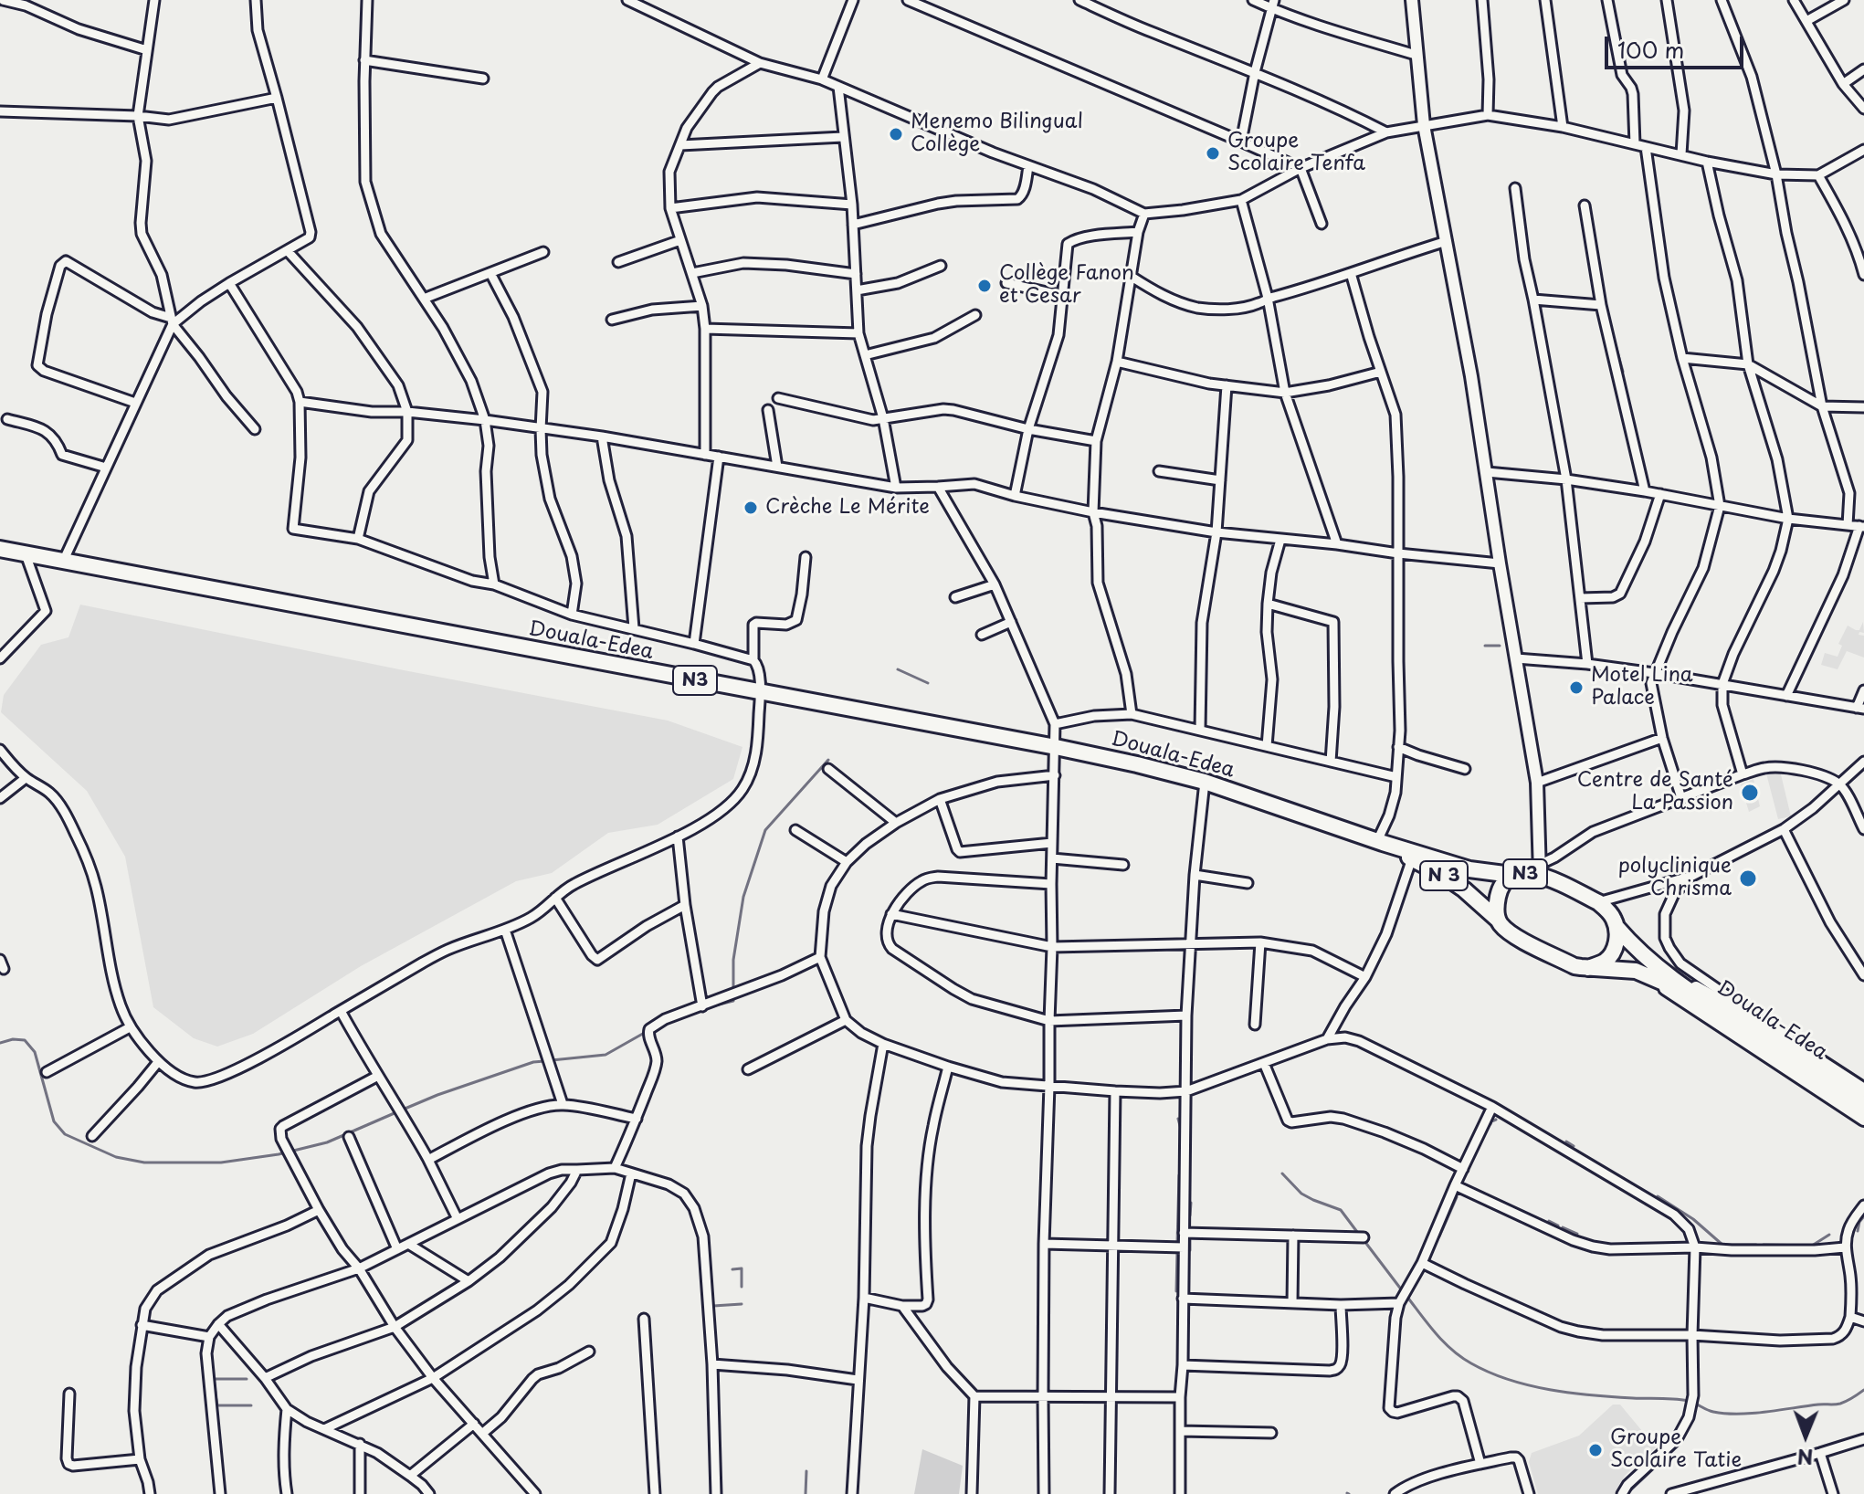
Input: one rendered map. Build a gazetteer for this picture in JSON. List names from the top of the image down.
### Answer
{
  "streets": {
    "highway": ["Douala-Edea", "N3", "N 3"]
  },
  "crossings": [
    ["Douala-Edea", "N3"],
    ["Douala-Edea", "N 3"],
    ["N3", "N 3"]
  ],
  "places": [
    "Menemo Bilingual Collège",
    "Groupe Scolaire Tenfa",
    "Collège Fanon et Cesar",
    "Crèche Le Mérite",
    "Motel Lina Palace",
    "Centre de Santé La Passion",
    "polyclinique Chrisma",
    "Groupe Scolaire Tatie"
  ],
  "scale_bar": "100 m",
  "north": "bottom"
}
